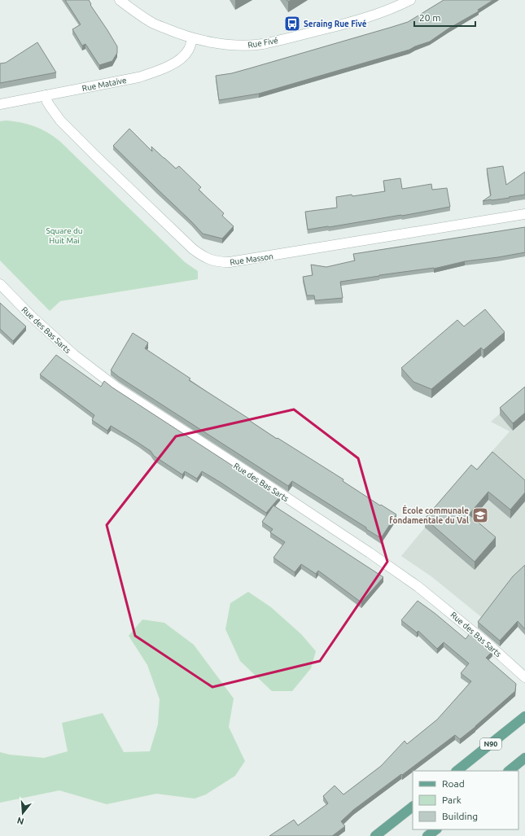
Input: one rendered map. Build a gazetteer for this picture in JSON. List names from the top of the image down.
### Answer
{
  "streets": {
    "main road": ["N90"],
    "street": [
      "Rue Fivé",
      "Rue Mataive",
      "Rue Masson",
      "Rue des Bas Sarts"
    ]
  },
  "crossings": [
    ["Rue Fivé", "Rue Mataive"],
    ["Rue Mataive", "Rue Masson"]
  ],
  "parks": ["Square du Huit Mai"],
  "places": {
    "bus stop": ["Seraing Rue Fivé"],
    "school or university": ["École communale fondamentale du Val"]
  },
  "legend": ["Road", "Park", "Building"],
  "scale_bar": "20 m",
  "north": "bottom"
}
